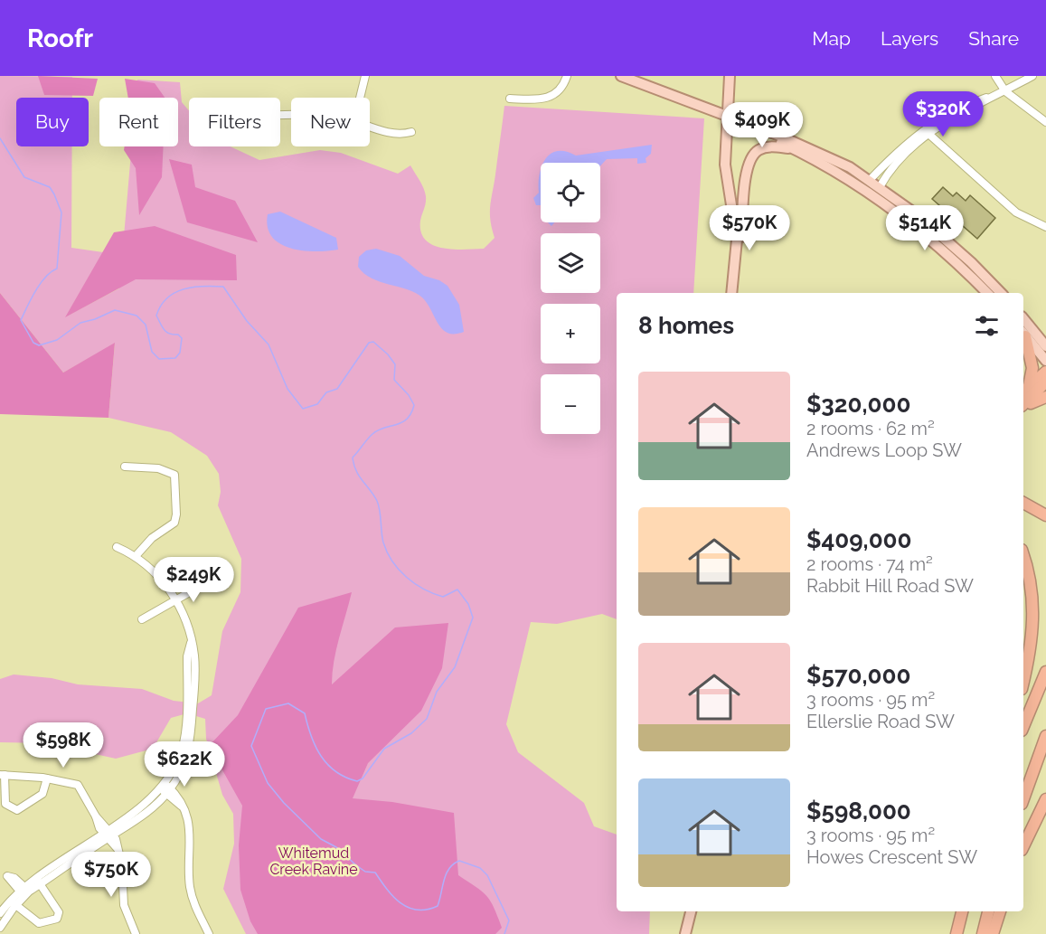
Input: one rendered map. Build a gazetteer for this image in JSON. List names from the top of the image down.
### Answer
{
  "parks": ["Whitemud Creek Ravine"],
  "page": {
    "header": "Roofr",
    "nav": ["Map", "Layers", "Share"],
    "price": [
      "$320K",
      "$409K",
      "$570K",
      "$514K",
      "$249K",
      "$598K",
      "$622K",
      "$750K"
    ],
    "chip": [
      "Buy",
      "Rent",
      "Filters",
      "New"
    ],
    "map_buttons": ["+", "−"],
    "heading": "8 homes",
    "list": [
      {
        "name": "$320,000",
        "note": "2 rooms · 62 m² · Andrews Loop SW"
      },
      {
        "name": "$409,000",
        "note": "2 rooms · 74 m² · Rabbit Hill Road SW"
      },
      {
        "name": "$570,000",
        "note": "3 rooms · 95 m² · Ellerslie Road SW"
      },
      {
        "name": "$598,000",
        "note": "3 rooms · 95 m² · Howes Crescent SW"
      }
    ]
  }
}
